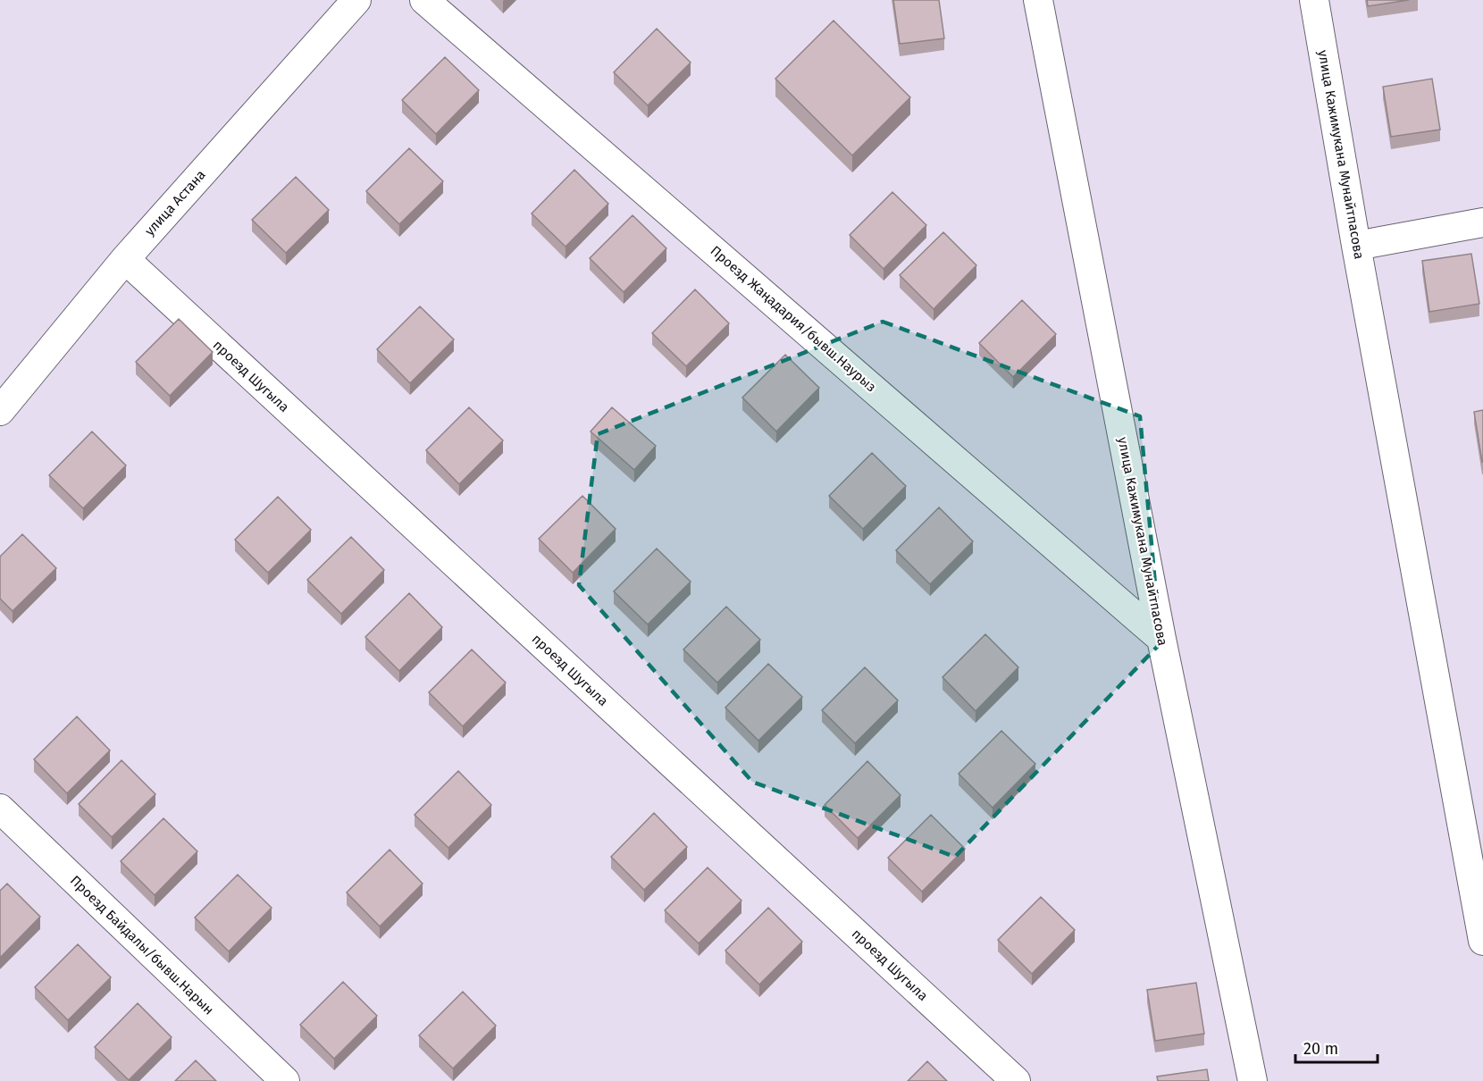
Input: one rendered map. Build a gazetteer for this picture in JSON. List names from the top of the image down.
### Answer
{
  "streets": {
    "street": [
      "улица Кажимукана Мунайтпасова",
      "улица Астана",
      "Проезд Жаңадария/бывш.Наурыз",
      "проезд Шугыла",
      "Проезд Байдалы/бывш.Нарын"
    ]
  },
  "crossings": [
    ["улица Кажимукана Мунайтпасова", "Проезд Жаңадария/бывш.Наурыз"],
    ["улица Астана", "проезд Шугыла"]
  ],
  "scale_bar": "20 m"
}
